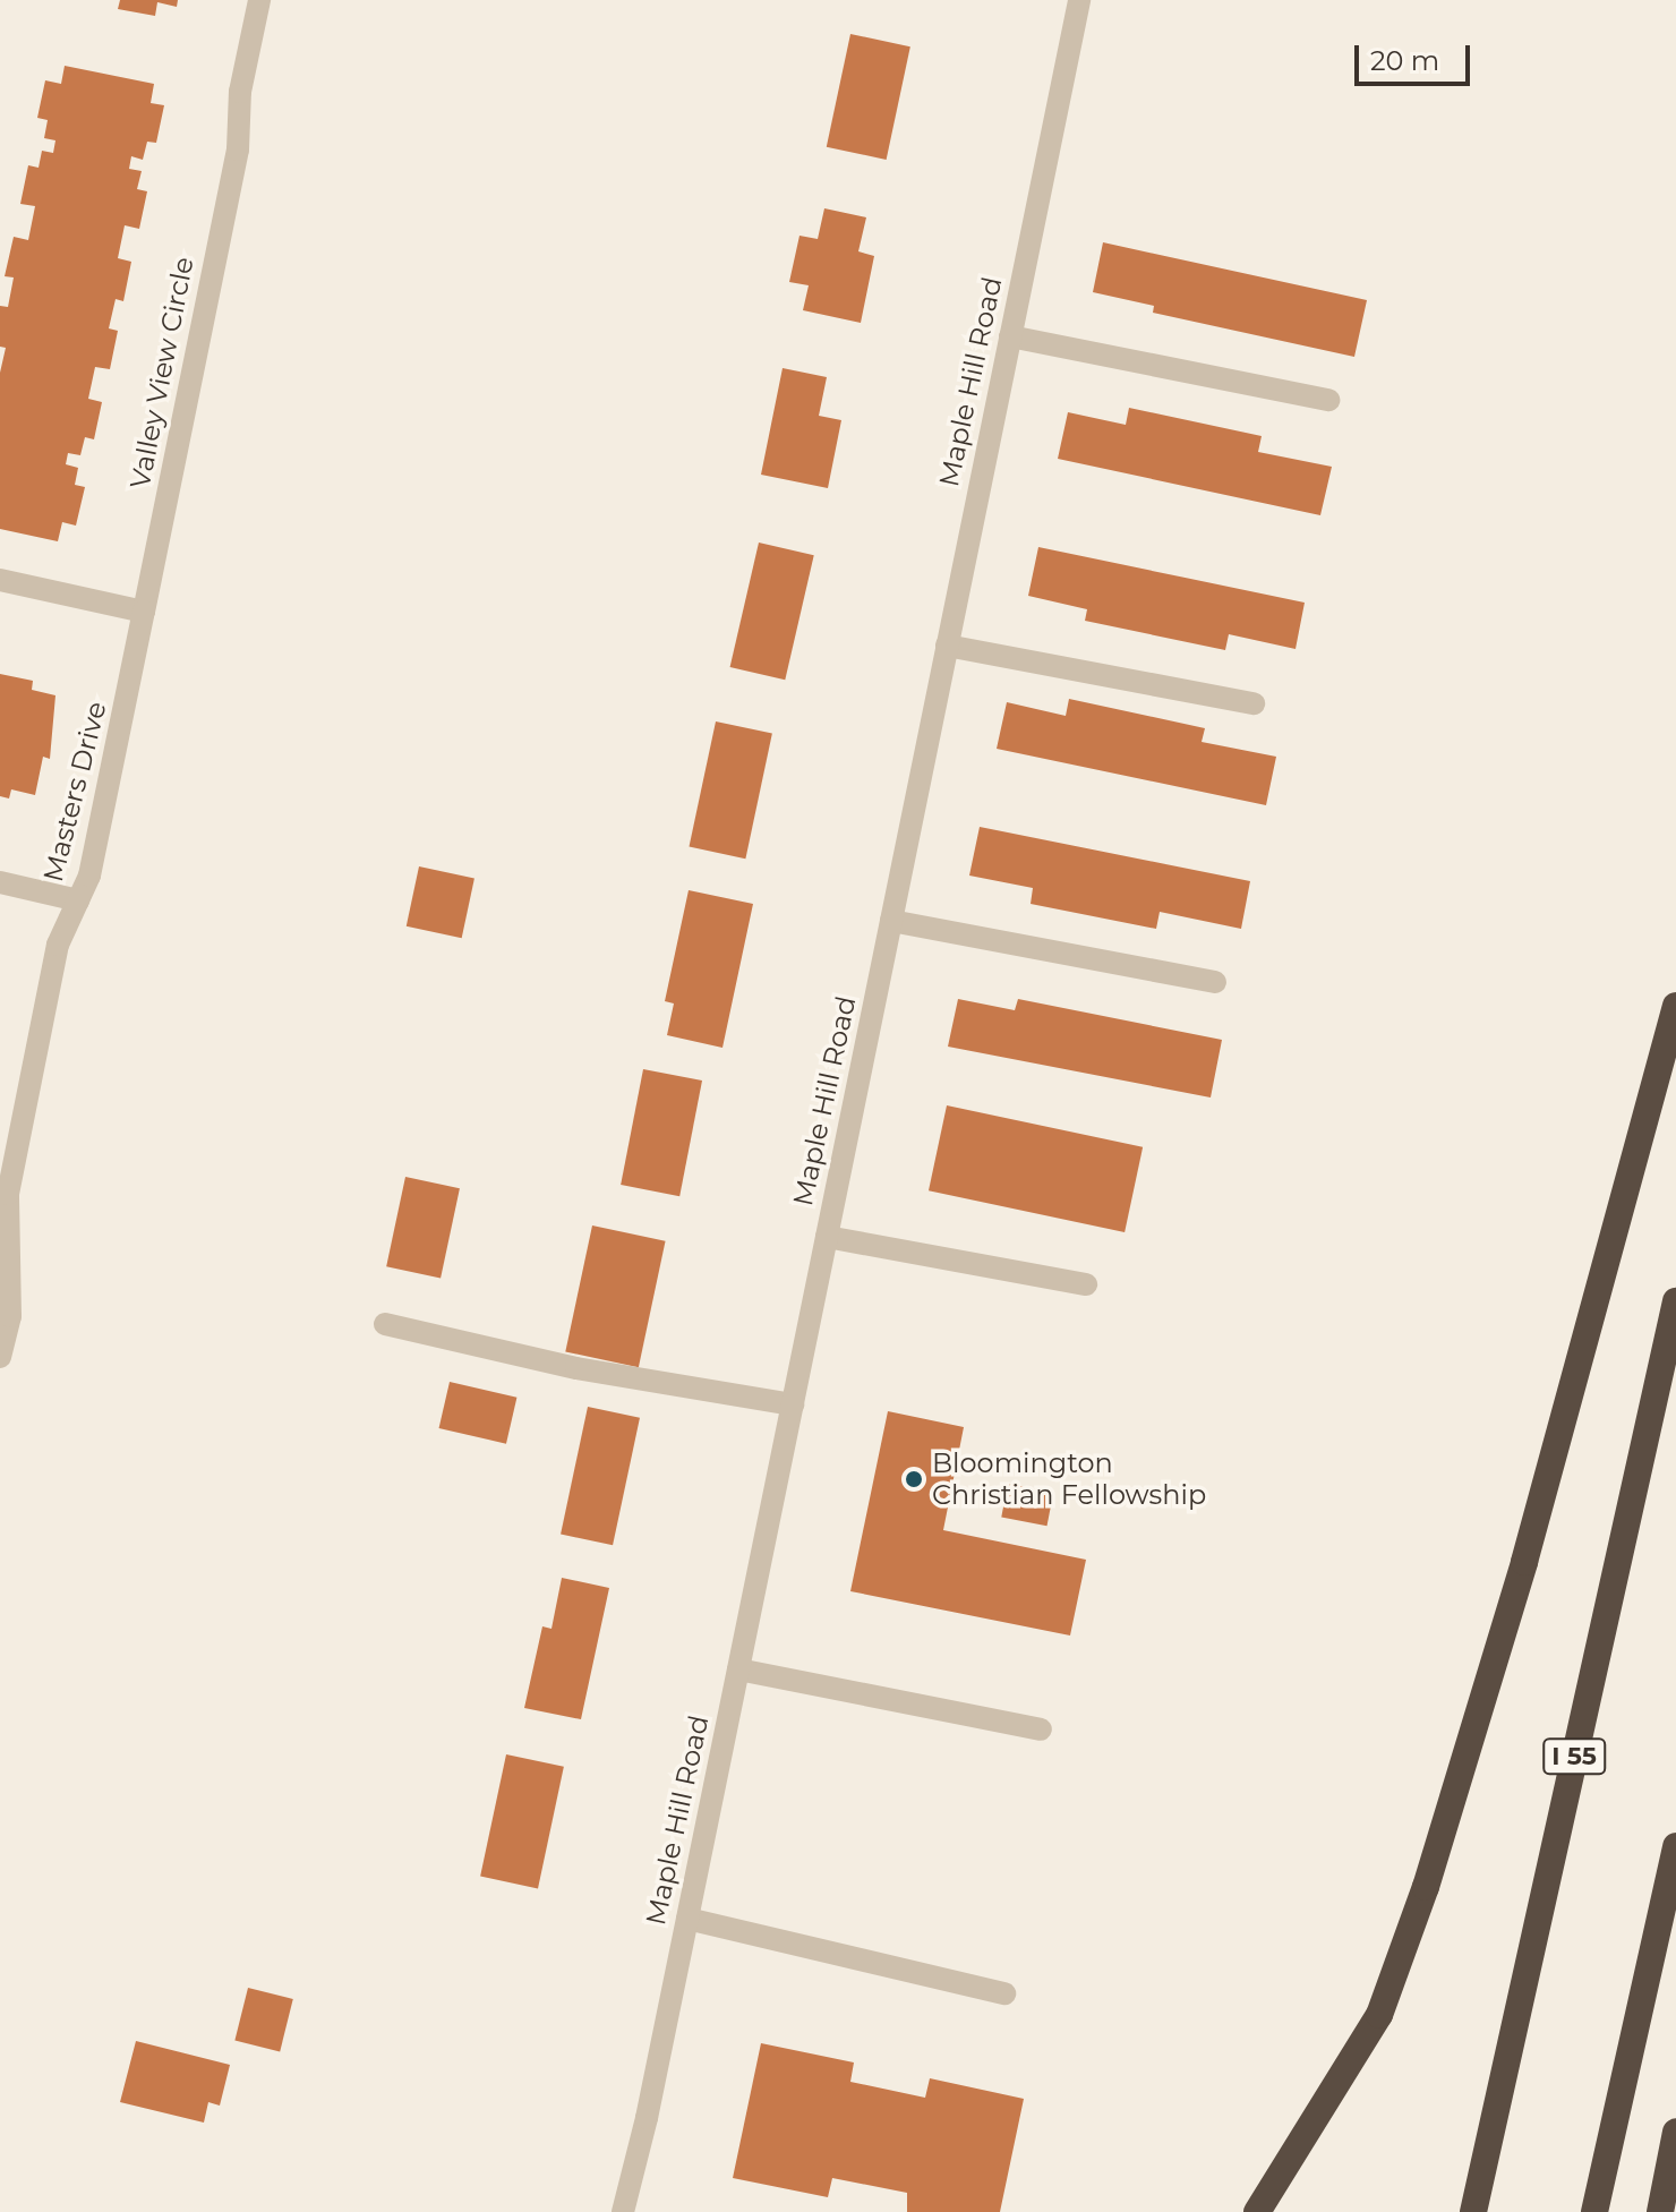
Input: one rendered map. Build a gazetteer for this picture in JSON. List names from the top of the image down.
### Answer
{
  "streets": {
    "highway": ["I 55"],
    "street": ["Valley View Circle", "Maple Hill Road", "Masters Drive"]
  },
  "crossings": [
    ["Valley View Circle", "Masters Drive"]
  ],
  "places": ["Bloomington Christian Fellowship"],
  "scale_bar": "20 m"
}
